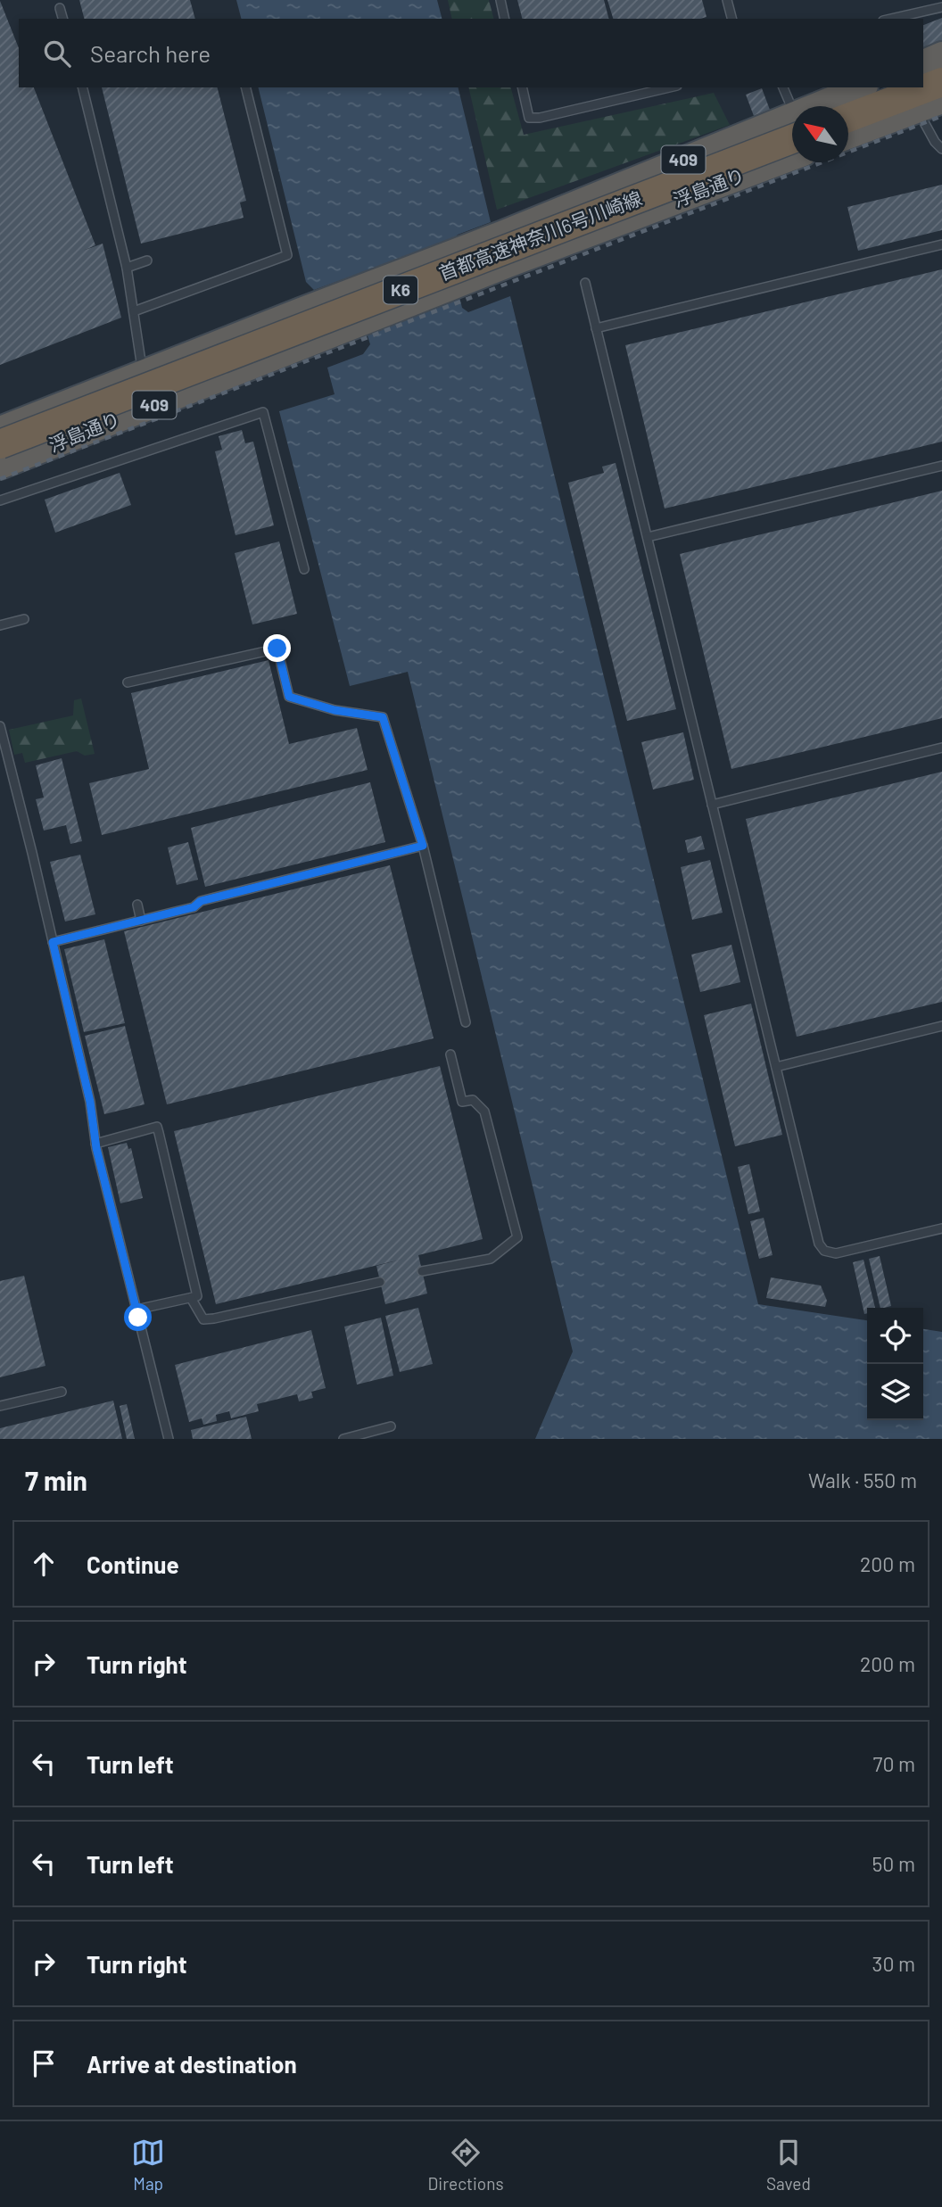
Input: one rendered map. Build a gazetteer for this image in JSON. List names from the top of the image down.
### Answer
{
  "streets": {
    "highway": [
      "409",
      "浮島通り",
      "首都高速神奈川6号川崎線",
      "K6"
    ]
  },
  "crossings": [
    ["浮島通り", "首都高速神奈川6号川崎線"]
  ],
  "north": "top left",
  "page": {
    "search": "Search here",
    "heading": ["7 min", "Walk · 550 m"],
    "list": [
      ["Continue", "200 m"],
      ["Turn right", "200 m"],
      ["Turn left", "70 m"],
      ["Turn left", "50 m"],
      ["Turn right", "30 m"],
      "Arrive at destination"
    ],
    "nav": ["Map", "Directions", "Saved"]
  }
}
